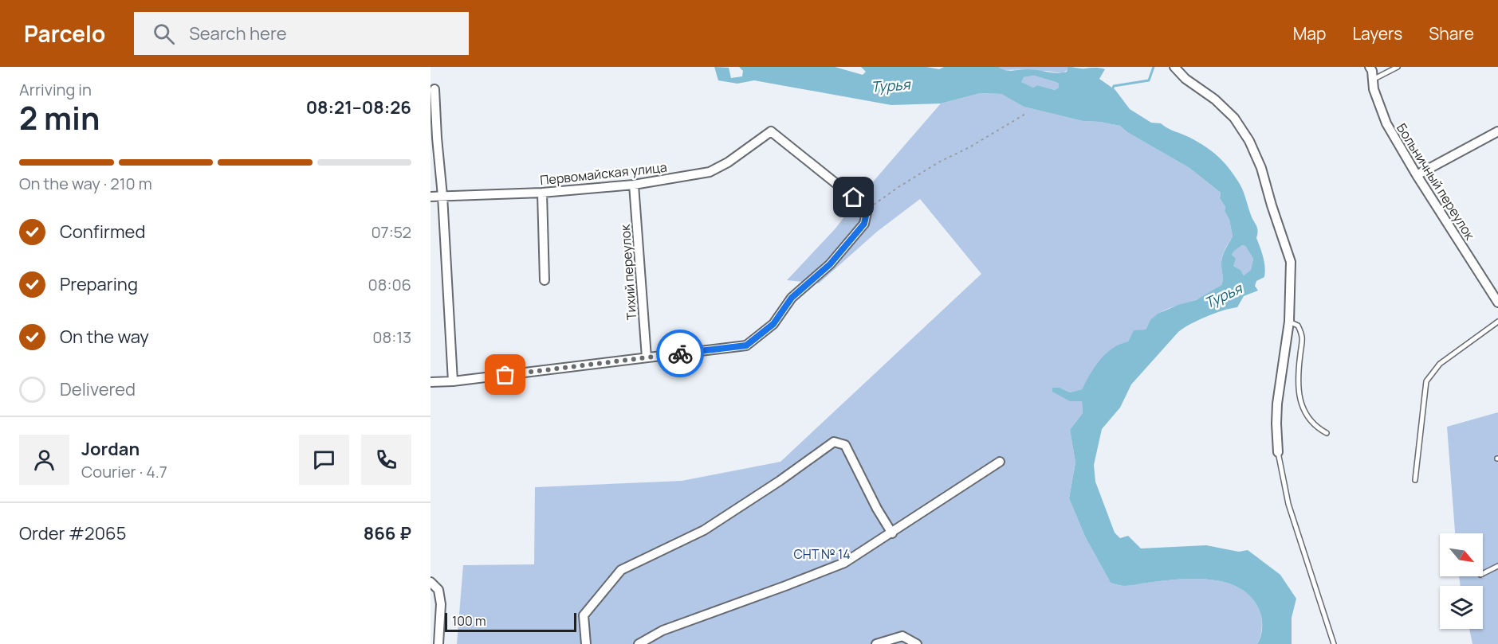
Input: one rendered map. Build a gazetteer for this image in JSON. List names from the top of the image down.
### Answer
{
  "streets": {
    "street": ["Первомайская улица", "Больничный переулок", "Тихий переулок"]
  },
  "crossings": [
    ["Первомайская улица", "Тихий переулок"]
  ],
  "water": ["Турья"],
  "parks": ["СНТ № 14"],
  "scale_bar": "100 m",
  "north": "bottom right",
  "page": {
    "header": "Parcelo",
    "search": "Search here",
    "nav": ["Map", "Layers", "Share"],
    "heading": ["2 min", "Arriving in", "08:21–08:26"],
    "panel": [
      "Jordan",
      "Courier · 4.7",
      "Order #2065",
      "866 ₽"
    ],
    "bar": "On the way · 210 m",
    "list": [
      ["Confirmed", "07:52"],
      ["Preparing", "08:06"],
      ["On the way", "08:13"],
      "Delivered"
    ],
    "scale": "100 m"
  }
}
